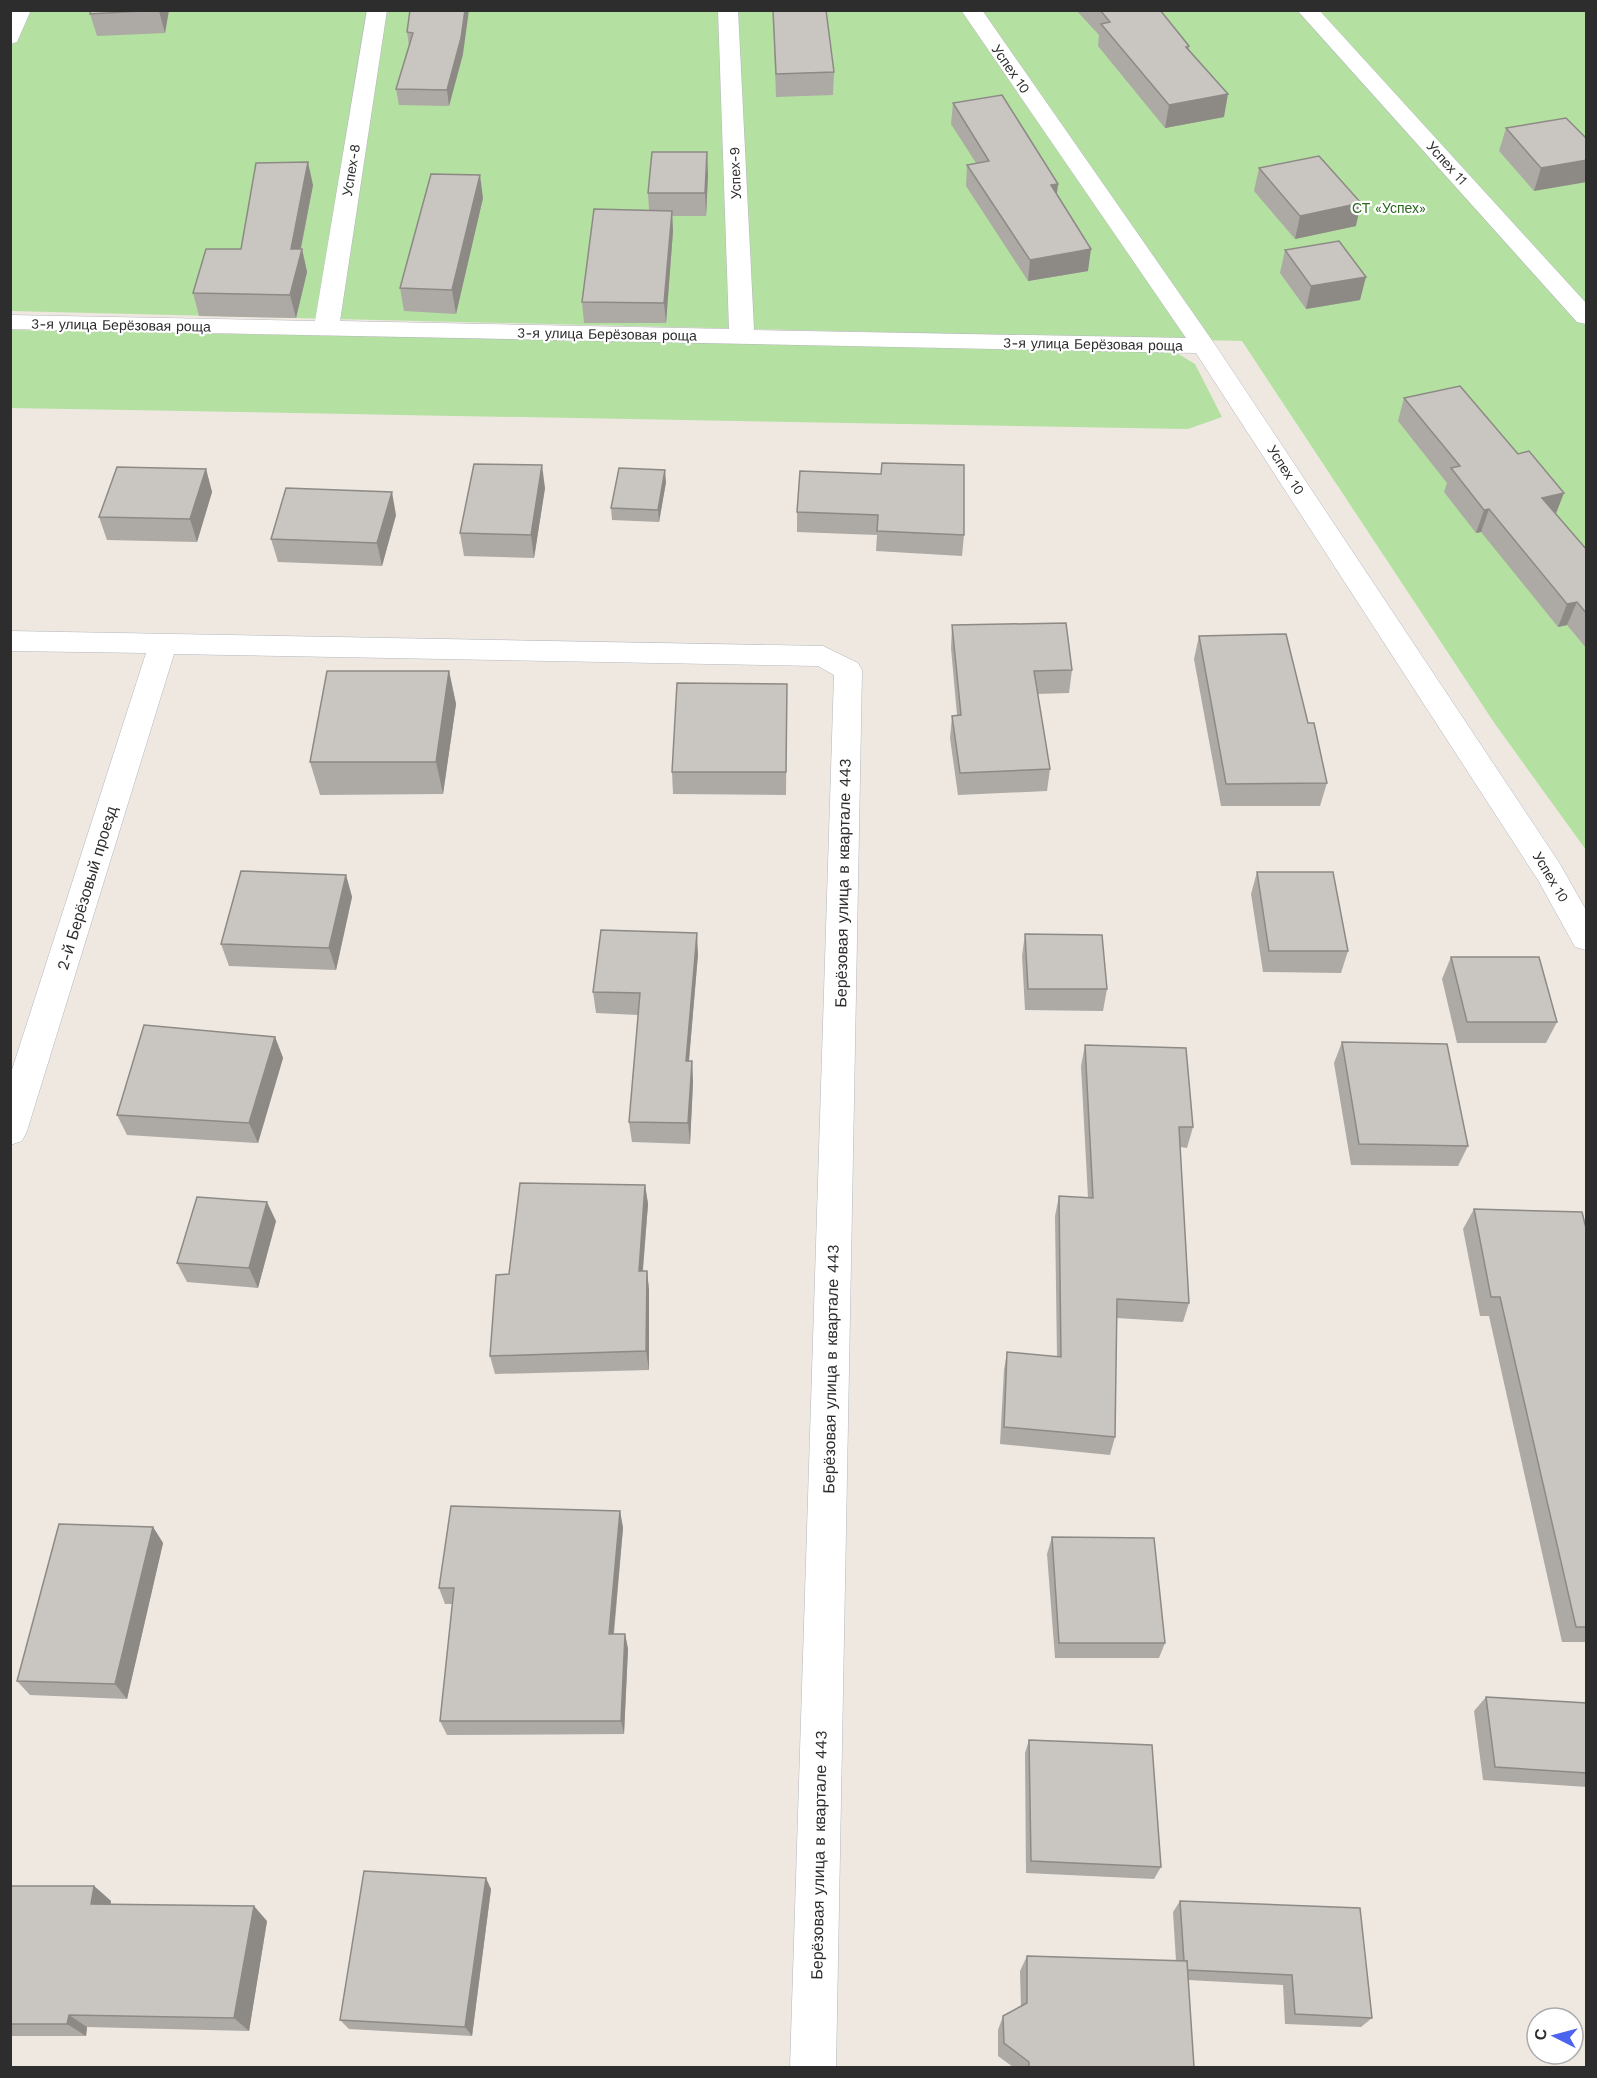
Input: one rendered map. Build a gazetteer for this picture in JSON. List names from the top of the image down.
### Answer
{
  "streets": {
    "street": [
      "Успех 10",
      "Успех 11",
      "Успех-8",
      "Успех-9",
      "3-я улица Берёзовая роща",
      "Берёзовая улица в квартале 443",
      "2-й Берёзовый проезд"
    ]
  },
  "crossings": [
    ["Успех 10", "3-я улица Берёзовая роща"],
    ["Успех-8", "3-я улица Берёзовая роща"],
    ["Успех-9", "3-я улица Берёзовая роща"],
    ["Берёзовая улица в квартале 443", "2-й Берёзовый проезд"]
  ],
  "parks": ["СТ «Успех»"],
  "north": "left"
}
